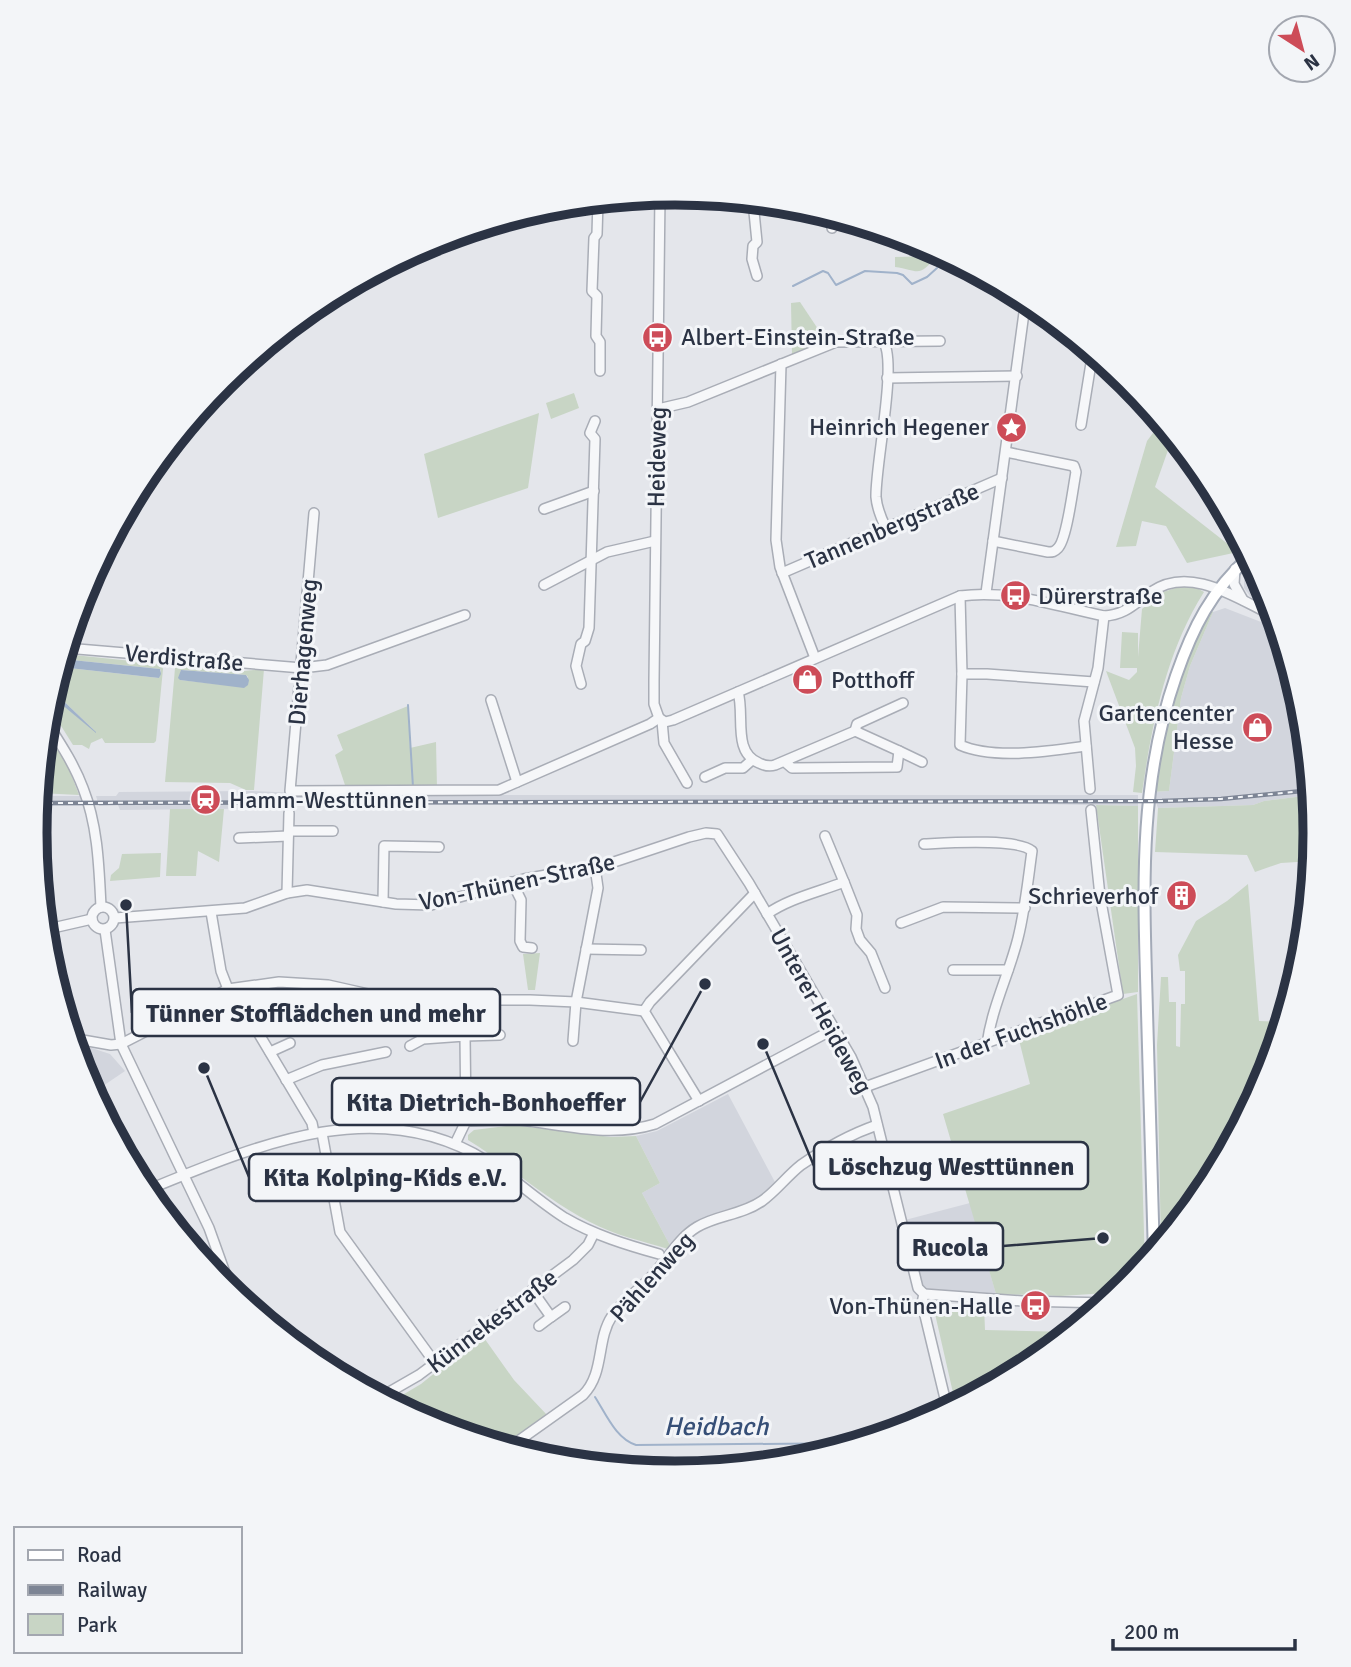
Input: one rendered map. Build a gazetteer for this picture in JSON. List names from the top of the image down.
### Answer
{
  "streets": {
    "street": [
      "Heideweg",
      "Tannenbergstraße",
      "Dierhagenweg",
      "Verdistraße",
      "Von-Thünen-Straße",
      "Unterer Heideweg",
      "In der Fuchshöhle",
      "Pählenweg",
      "Künnekestraße"
    ]
  },
  "crossings": [
    ["Dierhagenweg", "Verdistraße"],
    ["Von-Thünen-Straße", "Unterer Heideweg"],
    ["Unterer Heideweg", "In der Fuchshöhle"],
    ["Unterer Heideweg", "Pählenweg"]
  ],
  "water": ["Heidbach"],
  "places": {
    "bus stop": ["Albert-Einstein-Straße", "Dürerstraße", "Von-Thünen-Halle"],
    "place": ["Heinrich Hegener"],
    "shop": ["Potthoff", "Gartencenter Hesse"],
    "station": ["Hamm-Westtünnen"],
    "building": ["Schrieverhof"],
    "other": [
      "Tünner Stofflädchen und mehr",
      "Kita Dietrich-Bonhoeffer",
      "Löschzug Westtünnen",
      "Kita Kolping-Kids e.V.",
      "Rucola"
    ]
  },
  "legend": ["Road", "Railway", "Park"],
  "scale_bar": "200 m",
  "north": "bottom right"
}
